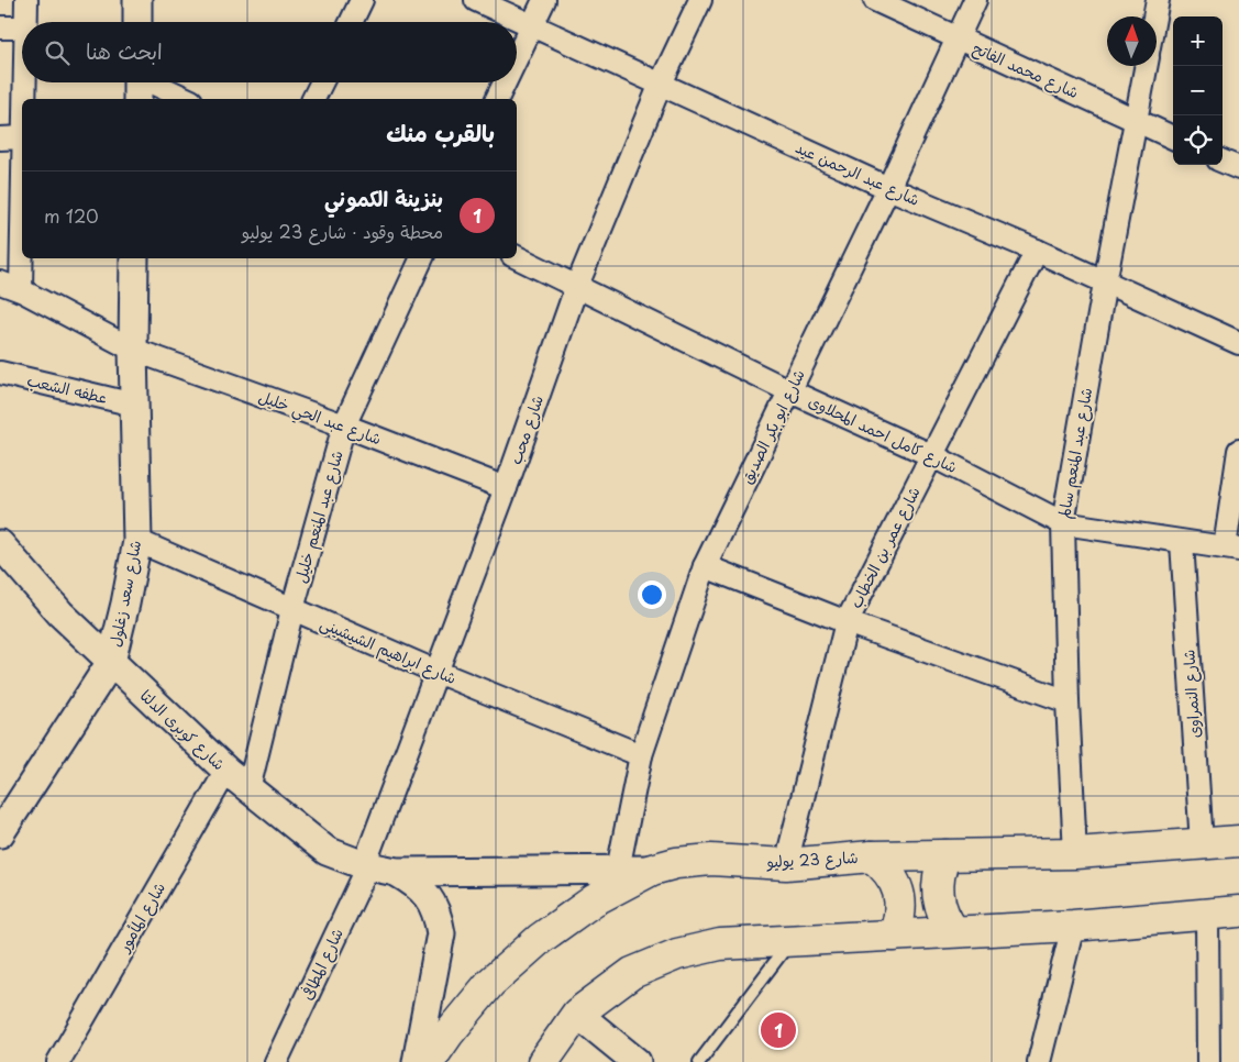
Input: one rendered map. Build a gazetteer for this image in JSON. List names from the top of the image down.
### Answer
{
  "streets": {
    "main road": ["شارع 23 يوليو"],
    "street": [
      "شارع محمد الفاتح",
      "شارع عبد الرحمن عيد",
      "عطفه الشعب",
      "شارع عبد الحي خليل",
      "شارع ابو بكر الصديق",
      "شارع محب",
      "شارع كامل احمد المحلاوى",
      "شارع عبد المنعم سالم",
      "شارع عبد المنعم خليل",
      "شارع عمر بن الخطاب",
      "شارع سعد زغلول",
      "شارع ابراهيم الشيشينى",
      "شارع النمراوى",
      "شارع كوبرى الدلتا",
      "شارع المأمور",
      "شارع المطافى"
    ]
  },
  "crossings": [
    ["شارع محمد الفاتح", "شارع ابو بكر الصديق"],
    ["شارع محمد الفاتح", "شارع عبد المنعم سالم"],
    ["شارع عبد الرحمن عيد", "شارع ابو بكر الصديق"],
    ["شارع عبد الرحمن عيد", "شارع محب"],
    ["شارع عبد الرحمن عيد", "شارع عبد المنعم سالم"],
    ["شارع عبد الرحمن عيد", "شارع عمر بن الخطاب"],
    ["عطفه الشعب", "شارع سعد زغلول"],
    ["شارع عبد الحي خليل", "شارع محب"],
    ["شارع عبد الحي خليل", "شارع عبد المنعم خليل"],
    ["شارع عبد الحي خليل", "شارع سعد زغلول"],
    ["شارع ابو بكر الصديق", "شارع كامل احمد المحلاوى"],
    ["شارع ابو بكر الصديق", "شارع ابراهيم الشيشينى"],
    ["شارع ابو بكر الصديق", "شارع كوبرى الدلتا"],
    ["شارع محب", "شارع كامل احمد المحلاوى"],
    ["شارع محب", "شارع ابراهيم الشيشينى"],
    ["شارع محب", "شارع كوبرى الدلتا"],
    ["شارع محب", "شارع المطافى"],
    ["شارع كامل احمد المحلاوى", "شارع عبد المنعم سالم"],
    ["شارع كامل احمد المحلاوى", "شارع عمر بن الخطاب"],
    ["شارع كامل احمد المحلاوى", "شارع النمراوى"],
    ["شارع عبد المنعم سالم", "شارع 23 يوليو"],
    ["شارع عبد المنعم خليل", "شارع ابراهيم الشيشينى"],
    ["شارع عبد المنعم خليل", "شارع كوبرى الدلتا"],
    ["شارع عمر بن الخطاب", "شارع 23 يوليو"],
    ["شارع سعد زغلول", "شارع ابراهيم الشيشينى"],
    ["شارع سعد زغلول", "شارع كوبرى الدلتا"],
    ["شارع النمراوى", "شارع 23 يوليو"],
    ["شارع كوبرى الدلتا", "شارع 23 يوليو"],
    ["شارع كوبرى الدلتا", "شارع المأمور"],
    ["شارع كوبرى الدلتا", "شارع المطافى"]
  ],
  "north": "top",
  "page": {
    "map_buttons": ["+", "−"],
    "search": "ابحث هنا",
    "heading": "بالقرب منك",
    "list": [
      {
        "mark": "1",
        "name": "بنزينة الكموني",
        "note": "محطة وقود · شارع 23 يوليو",
        "value": "120 m"
      }
    ],
    "pins": "1"
  }
}
